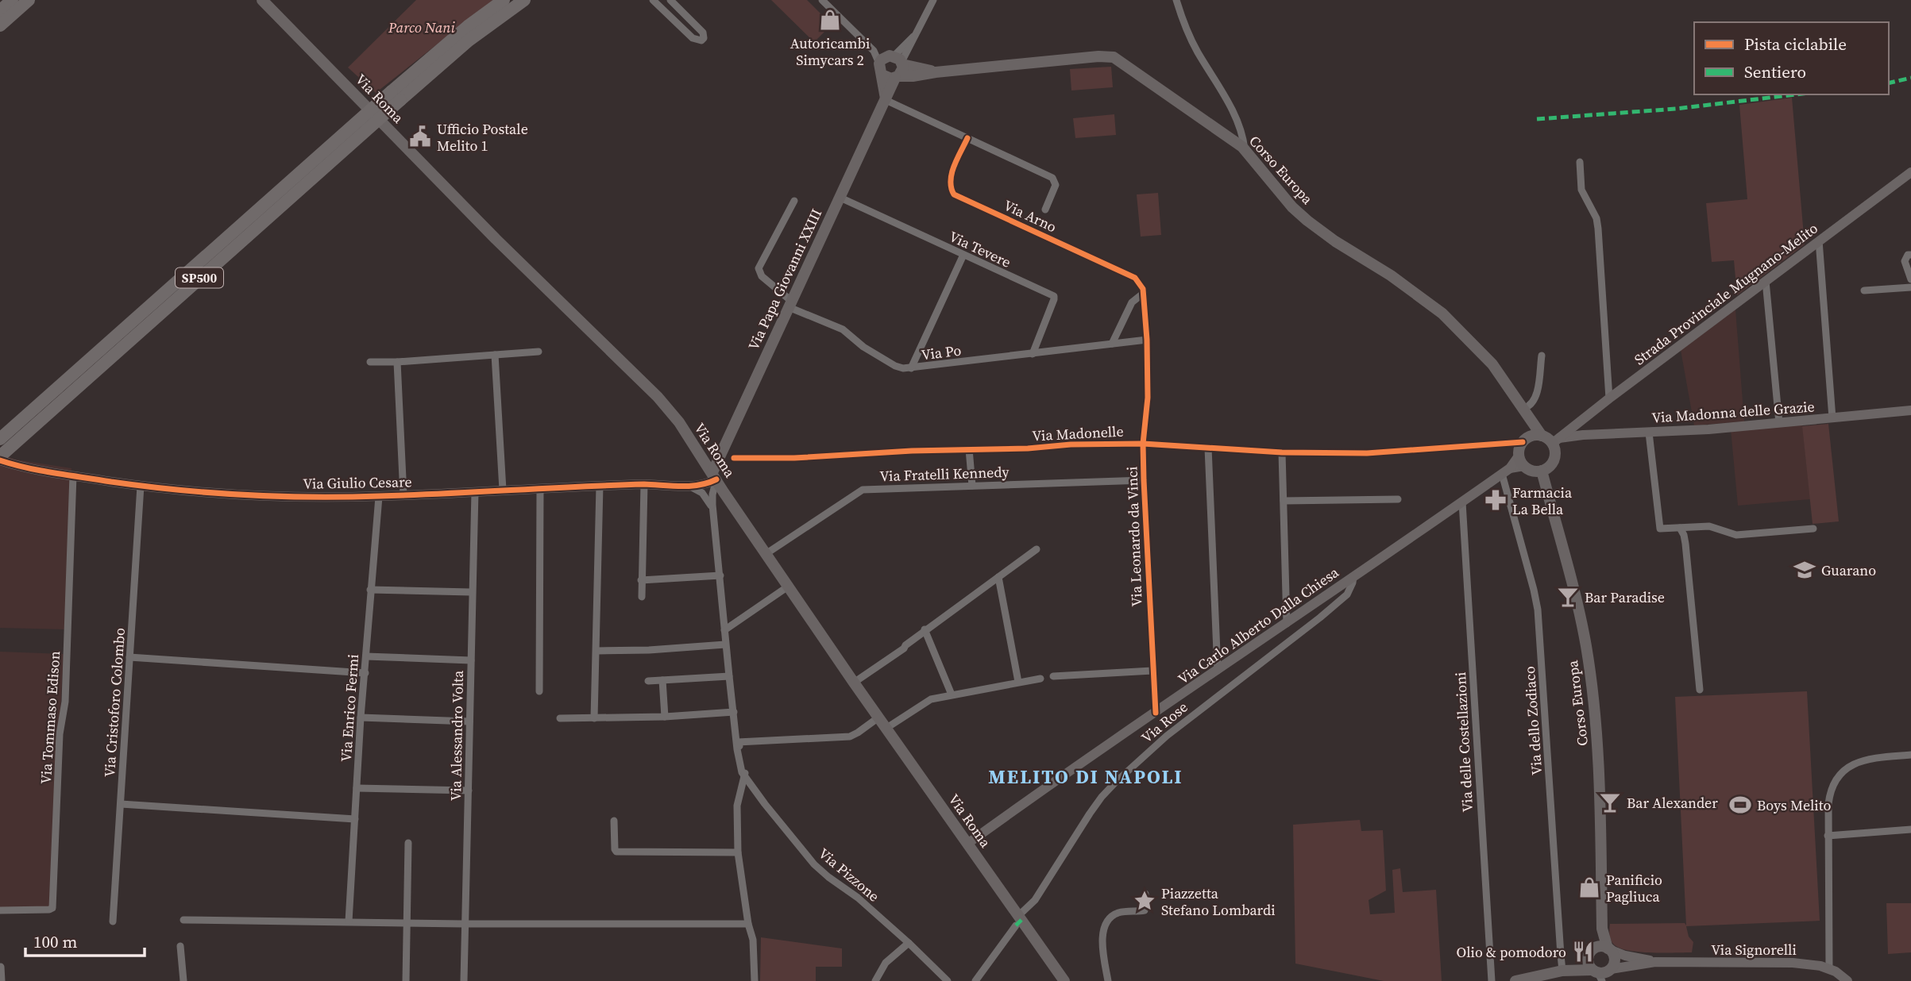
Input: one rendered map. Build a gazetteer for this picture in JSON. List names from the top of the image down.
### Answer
{
  "streets": {
    "highway": ["SP500"],
    "main road": ["Via Roma", "Corso Europa", "Via Papa Giovanni XXIII"],
    "street": [
      "Via Arno",
      "Via Tevere",
      "Strada Provinciale Mugnano-Melito",
      "Via Po",
      "Via Madonna delle Grazie",
      "Via Madonelle",
      "Via Fratelli Kennedy",
      "Via Giulio Cesare",
      "Via Leonardo da Vinci",
      "Via Carlo Alberto Dalla Chiesa",
      "Via Cristoforo Colombo",
      "Via Enrico Fermi",
      "Via Tommaso Edison",
      "Via dello Zodiaco",
      "Via Rose",
      "Via Alessandro Volta",
      "Via delle Costellazioni",
      "Via Pizzone",
      "Via Signorelli"
    ]
  },
  "crossings": [
    ["Via Roma", "Via Papa Giovanni XXIII"],
    ["Via Roma", "Via Fratelli Kennedy"],
    ["Via Roma", "Via Giulio Cesare"],
    ["Via Roma", "Via Carlo Alberto Dalla Chiesa"],
    ["Via Roma", "Via Rose"],
    ["Corso Europa", "Via Papa Giovanni XXIII"],
    ["Corso Europa", "Strada Provinciale Mugnano-Melito"],
    ["Corso Europa", "Via Madonna delle Grazie"],
    ["Corso Europa", "Via Madonelle"],
    ["Corso Europa", "Via Carlo Alberto Dalla Chiesa"],
    ["Corso Europa", "Via Signorelli"],
    ["Via Arno", "Via Leonardo da Vinci"],
    ["Via Tevere", "Via Papa Giovanni XXIII"],
    ["Via Tevere", "Via Po"],
    ["SP500", "Via Giulio Cesare"],
    ["Via Papa Giovanni XXIII", "Via Po"],
    ["Via Papa Giovanni XXIII", "Via Giulio Cesare"],
    ["Strada Provinciale Mugnano-Melito", "Via Madonna delle Grazie"],
    ["Strada Provinciale Mugnano-Melito", "Via Madonelle"],
    ["Strada Provinciale Mugnano-Melito", "Via Carlo Alberto Dalla Chiesa"],
    ["Via Po", "Via Leonardo da Vinci"],
    ["Via Madonna delle Grazie", "Via Madonelle"],
    ["Via Madonna delle Grazie", "Via Carlo Alberto Dalla Chiesa"],
    ["Via Madonelle", "Via Leonardo da Vinci"],
    ["Via Madonelle", "Via Carlo Alberto Dalla Chiesa"],
    ["Via Fratelli Kennedy", "Via Leonardo da Vinci"],
    ["Via Giulio Cesare", "Via Cristoforo Colombo"],
    ["Via Giulio Cesare", "Via Enrico Fermi"],
    ["Via Giulio Cesare", "Via Tommaso Edison"],
    ["Via Giulio Cesare", "Via Alessandro Volta"],
    ["Via Leonardo da Vinci", "Via Carlo Alberto Dalla Chiesa"],
    ["Via Carlo Alberto Dalla Chiesa", "Via dello Zodiaco"],
    ["Via Carlo Alberto Dalla Chiesa", "Via Rose"],
    ["Via Carlo Alberto Dalla Chiesa", "Via delle Costellazioni"]
  ],
  "districts": ["MELITO DI NAPOLI"],
  "parks": ["Parco Nani"],
  "places": {
    "shop": ["Autoricambi Simycars 2", "Panificio Pagliuca"],
    "public building": ["Ufficio Postale Melito 1"],
    "pharmacy": ["Farmacia La Bella"],
    "school or university": ["Guarano"],
    "bar": ["Bar Paradise", "Bar Alexander"],
    "sports": ["Boys Melito"],
    "place": ["Piazzetta Stefano Lombardi"],
    "restaurant": ["Olio & pomodoro"]
  },
  "legend": ["Pista ciclabile", "Sentiero"],
  "scale_bar": "100 m"
}
